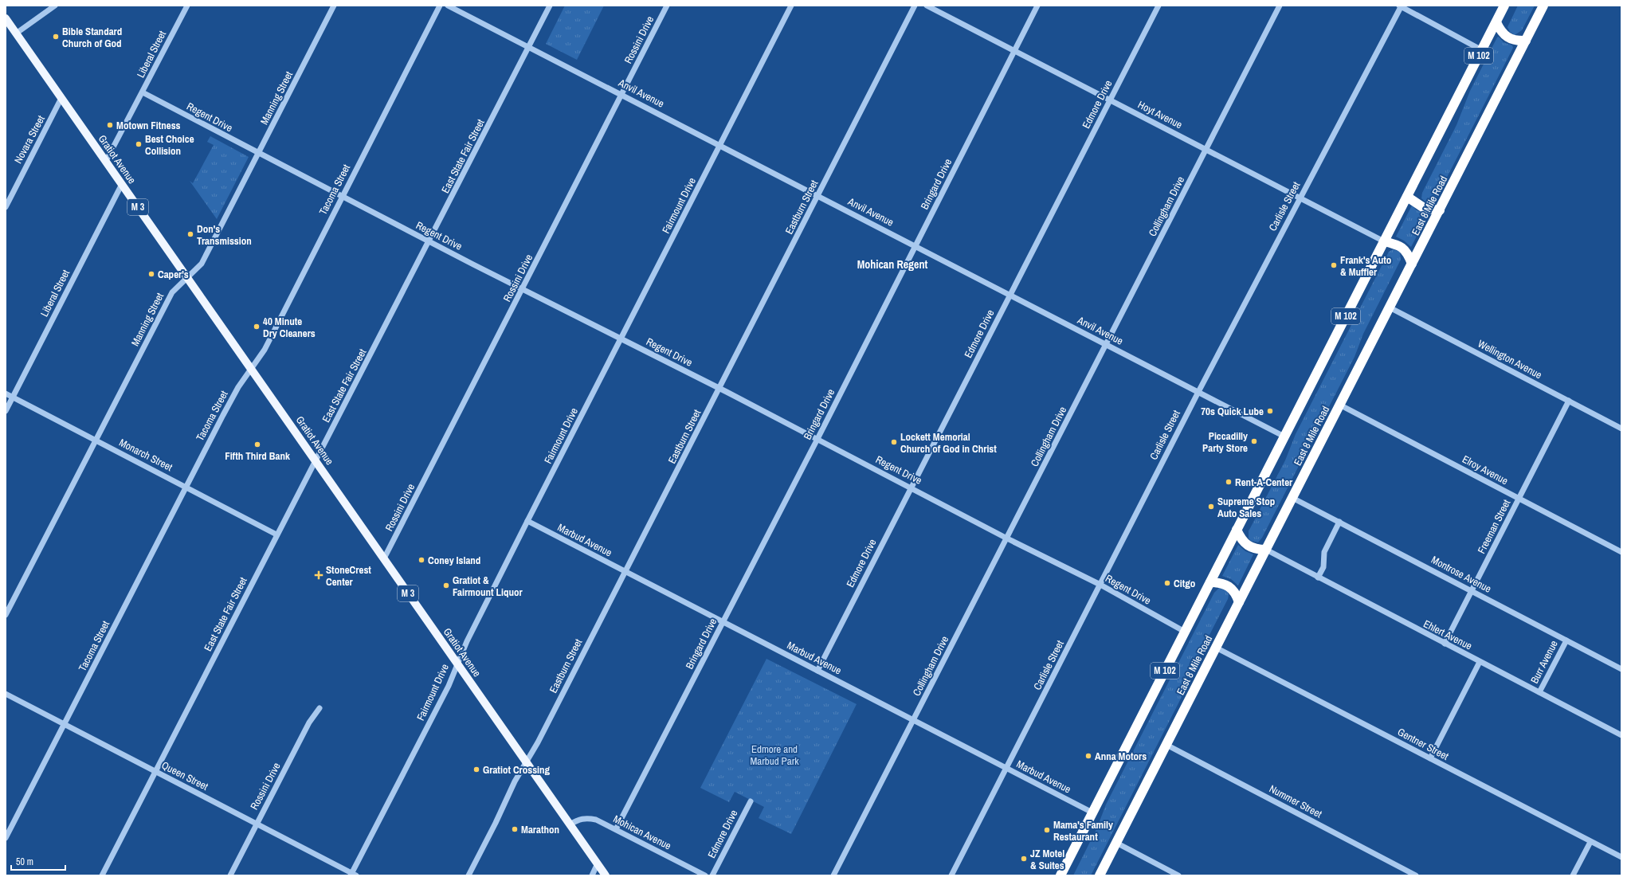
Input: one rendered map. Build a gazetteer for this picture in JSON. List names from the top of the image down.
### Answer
{
  "streets": {
    "highway": ["M 102", "East 8 Mile Road"],
    "main road": ["Gratiot Avenue", "M 3"],
    "street": [
      "Rossini Drive",
      "Liberal Street",
      "Anvil Avenue",
      "Manning Street",
      "Edmore Drive",
      "Hoyt Avenue",
      "Regent Drive",
      "Novara Street",
      "East State Fair Street",
      "Bringard Drive",
      "Tacoma Street",
      "Fairmount Drive",
      "Collingham Drive",
      "Carlisle Street",
      "Eastburn Street",
      "Wellington Avenue",
      "Monarch Street",
      "Elroy Avenue",
      "Freeman Street",
      "Marbud Avenue",
      "Montrose Avenue",
      "Ehlert Avenue",
      "Burr Avenue",
      "Gentner Street",
      "Queen Street",
      "Nummer Street",
      "Mohican Avenue"
    ]
  },
  "crossings": [
    ["Rossini Drive", "Anvil Avenue"],
    ["Rossini Drive", "Regent Drive"],
    ["Rossini Drive", "Gratiot Avenue"],
    ["Rossini Drive", "Queen Street"],
    ["Liberal Street", "Regent Drive"],
    ["Liberal Street", "Gratiot Avenue"],
    ["Liberal Street", "Monarch Street"],
    ["M 102", "Anvil Avenue"],
    ["M 102", "Hoyt Avenue"],
    ["M 102", "Regent Drive"],
    ["M 102", "Marbud Avenue"],
    ["Anvil Avenue", "Edmore Drive"],
    ["Anvil Avenue", "East State Fair Street"],
    ["Anvil Avenue", "Bringard Drive"],
    ["Anvil Avenue", "Fairmount Drive"],
    ["Anvil Avenue", "Collingham Drive"],
    ["Anvil Avenue", "Carlisle Street"],
    ["Anvil Avenue", "Eastburn Street"],
    ["Manning Street", "Regent Drive"],
    ["Manning Street", "Gratiot Avenue"],
    ["Manning Street", "Monarch Street"],
    ["Edmore Drive", "Hoyt Avenue"],
    ["Edmore Drive", "Regent Drive"],
    ["Edmore Drive", "Marbud Avenue"],
    ["Hoyt Avenue", "Bringard Drive"],
    ["Hoyt Avenue", "Collingham Drive"],
    ["Hoyt Avenue", "Carlisle Street"],
    ["Regent Drive", "East State Fair Street"],
    ["Regent Drive", "Bringard Drive"],
    ["Regent Drive", "Tacoma Street"],
    ["Regent Drive", "Fairmount Drive"],
    ["Regent Drive", "Collingham Drive"],
    ["Regent Drive", "Carlisle Street"],
    ["Regent Drive", "Eastburn Street"],
    ["Novara Street", "Gratiot Avenue"],
    ["East State Fair Street", "Gratiot Avenue"],
    ["East State Fair Street", "Monarch Street"],
    ["East State Fair Street", "Queen Street"],
    ["Gratiot Avenue", "Tacoma Street"],
    ["Gratiot Avenue", "Fairmount Drive"],
    ["Gratiot Avenue", "Eastburn Street"],
    ["Gratiot Avenue", "Mohican Avenue"],
    ["Bringard Drive", "Marbud Avenue"],
    ["Bringard Drive", "Mohican Avenue"],
    ["Tacoma Street", "Monarch Street"],
    ["Tacoma Street", "Queen Street"],
    ["Fairmount Drive", "Marbud Avenue"],
    ["Fairmount Drive", "Queen Street"],
    ["East 8 Mile Road", "Wellington Avenue"],
    ["East 8 Mile Road", "Elroy Avenue"],
    ["East 8 Mile Road", "Montrose Avenue"],
    ["East 8 Mile Road", "Ehlert Avenue"],
    ["East 8 Mile Road", "Gentner Street"],
    ["East 8 Mile Road", "Nummer Street"],
    ["Collingham Drive", "Marbud Avenue"],
    ["Carlisle Street", "Marbud Avenue"],
    ["Eastburn Street", "Marbud Avenue"],
    ["Wellington Avenue", "Freeman Street"],
    ["Elroy Avenue", "Freeman Street"],
    ["Freeman Street", "Montrose Avenue"],
    ["Freeman Street", "Ehlert Avenue"],
    ["Montrose Avenue", "Burr Avenue"],
    ["Ehlert Avenue", "Burr Avenue"]
  ],
  "districts": ["Mohican Regent"],
  "parks": ["Edmore and Marbud Park"],
  "places": {
    "other": [
      "Bible Standard Church of God",
      "Motown Fitness",
      "Best Choice Collision",
      "Don's Transmission",
      "Frank's Auto & Muffler",
      "Caper's",
      "40 Minute Dry Cleaners",
      "70s Quick Lube",
      "Piccadilly Party Store",
      "Lockett Memorial Church of God in Christ",
      "Fifth Third Bank",
      "Rent-A-Center",
      "Supreme Stop Auto Sales",
      "Coney Island",
      "Citgo",
      "Gratiot & Fairmount Liquor",
      "Anna Motors",
      "Gratiot Crossing",
      "Marathon",
      "Mama's Family Restaurant",
      "JZ Motel & Suites"
    ],
    "health": ["StoneCrest Center"]
  },
  "scale_bar": "50 m"
}
